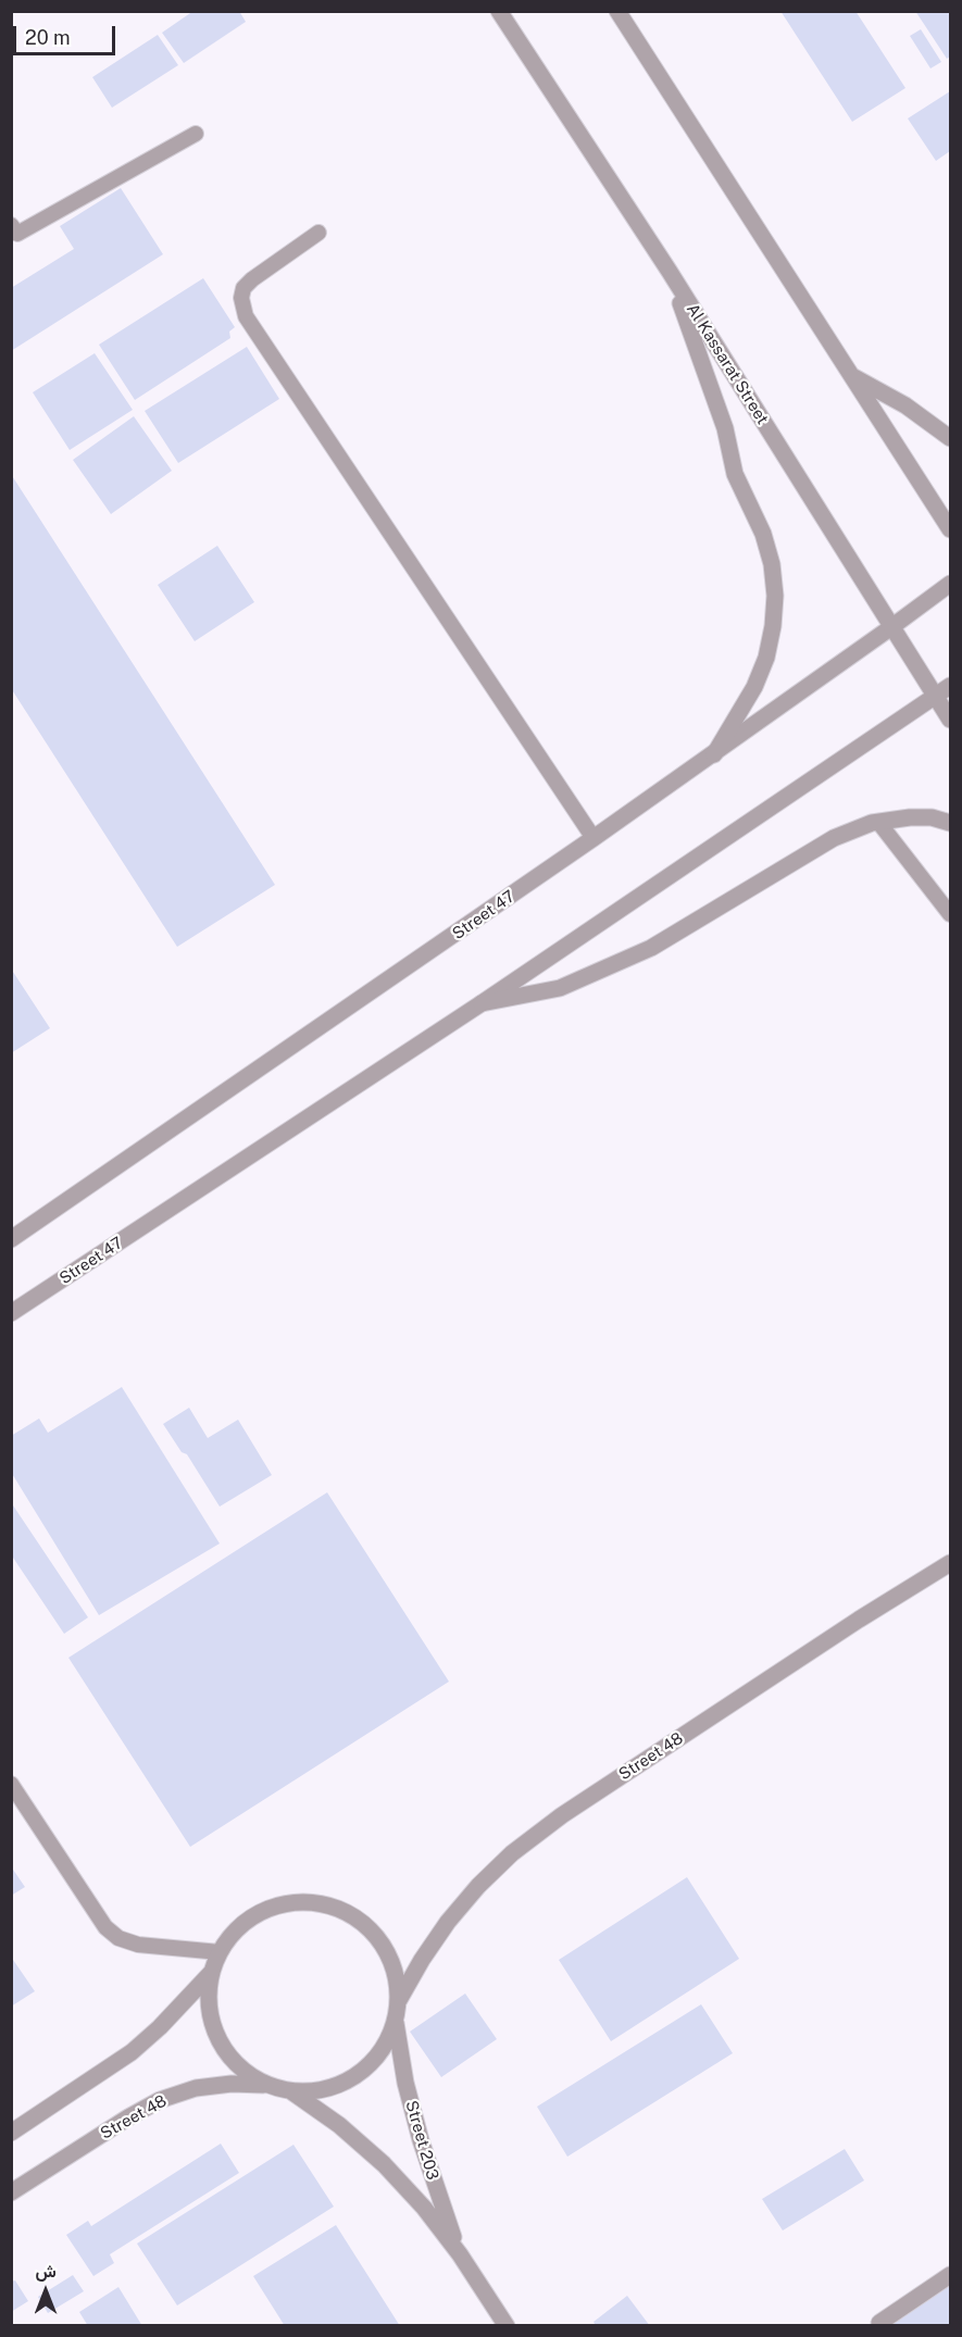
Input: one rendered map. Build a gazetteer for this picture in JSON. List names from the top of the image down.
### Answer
{
  "streets": {
    "street": [
      "Al Kassarat Street",
      "Street 47",
      "Street 48",
      "Street 203"
    ]
  },
  "crossings": [
    ["Al Kassarat Street", "Street 47"],
    ["Street 48", "Street 203"]
  ],
  "scale_bar": "20 m",
  "north": "top"
}
